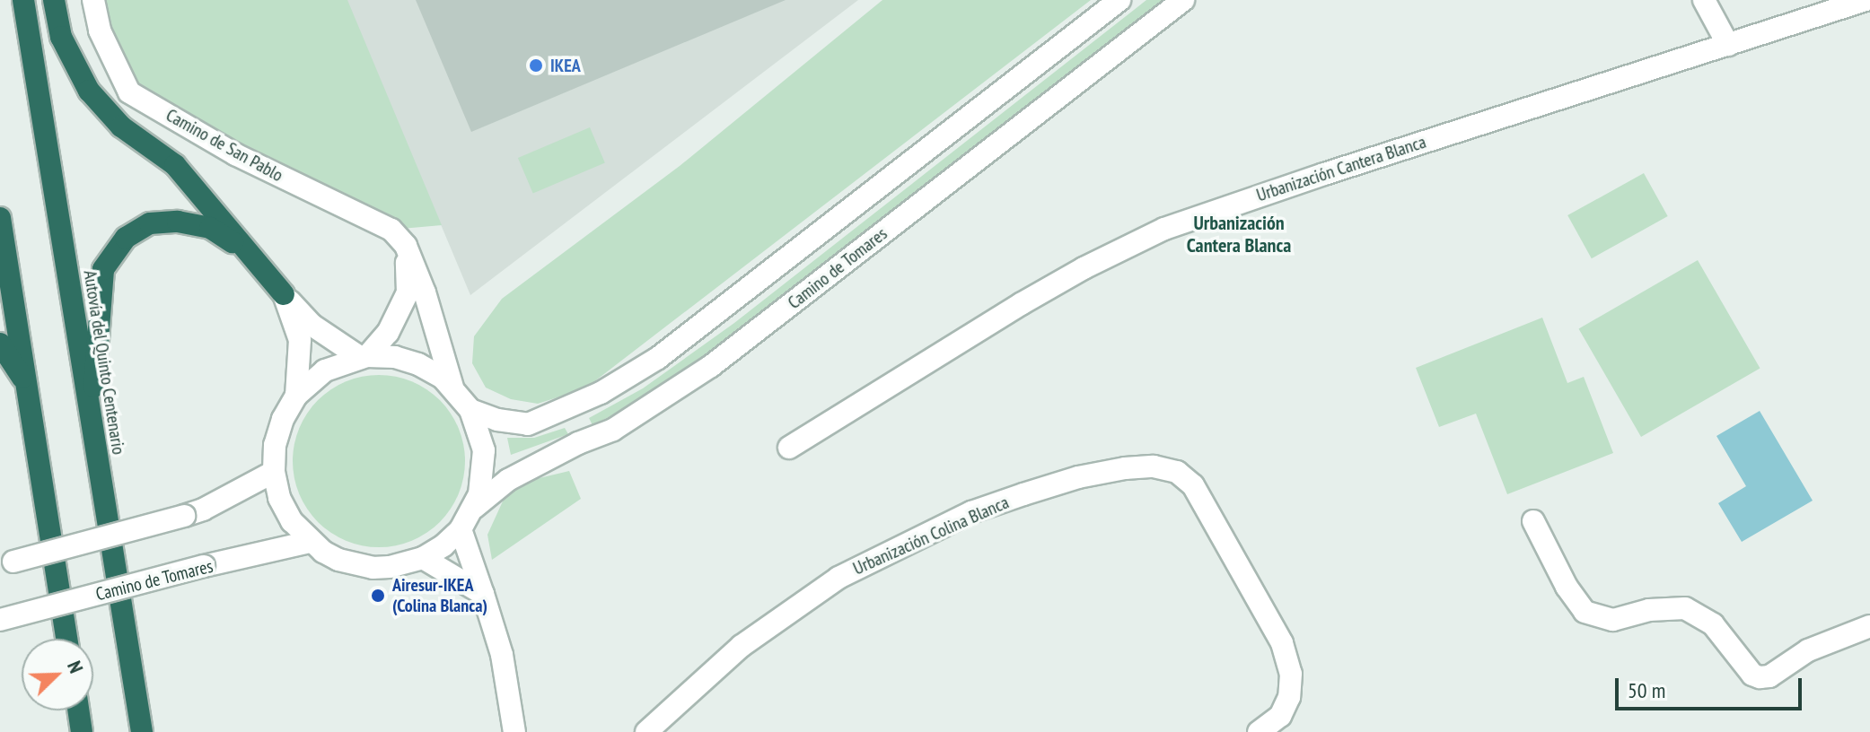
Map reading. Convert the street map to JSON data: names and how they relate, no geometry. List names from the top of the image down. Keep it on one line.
{"streets":{"highway":["Autovía del Quinto Centenario"],"street":["Camino de San Pablo","Urbanización Cantera Blanca","Camino de Tomares","Urbanización Colina Blanca"]},"crossings":[["Camino de San Pablo","Camino de Tomares"]],"districts":["Urbanización Cantera Blanca"],"places":["IKEA","Airesur-IKEA (Colina Blanca)"],"scale_bar":"50 m","north":"top right"}
